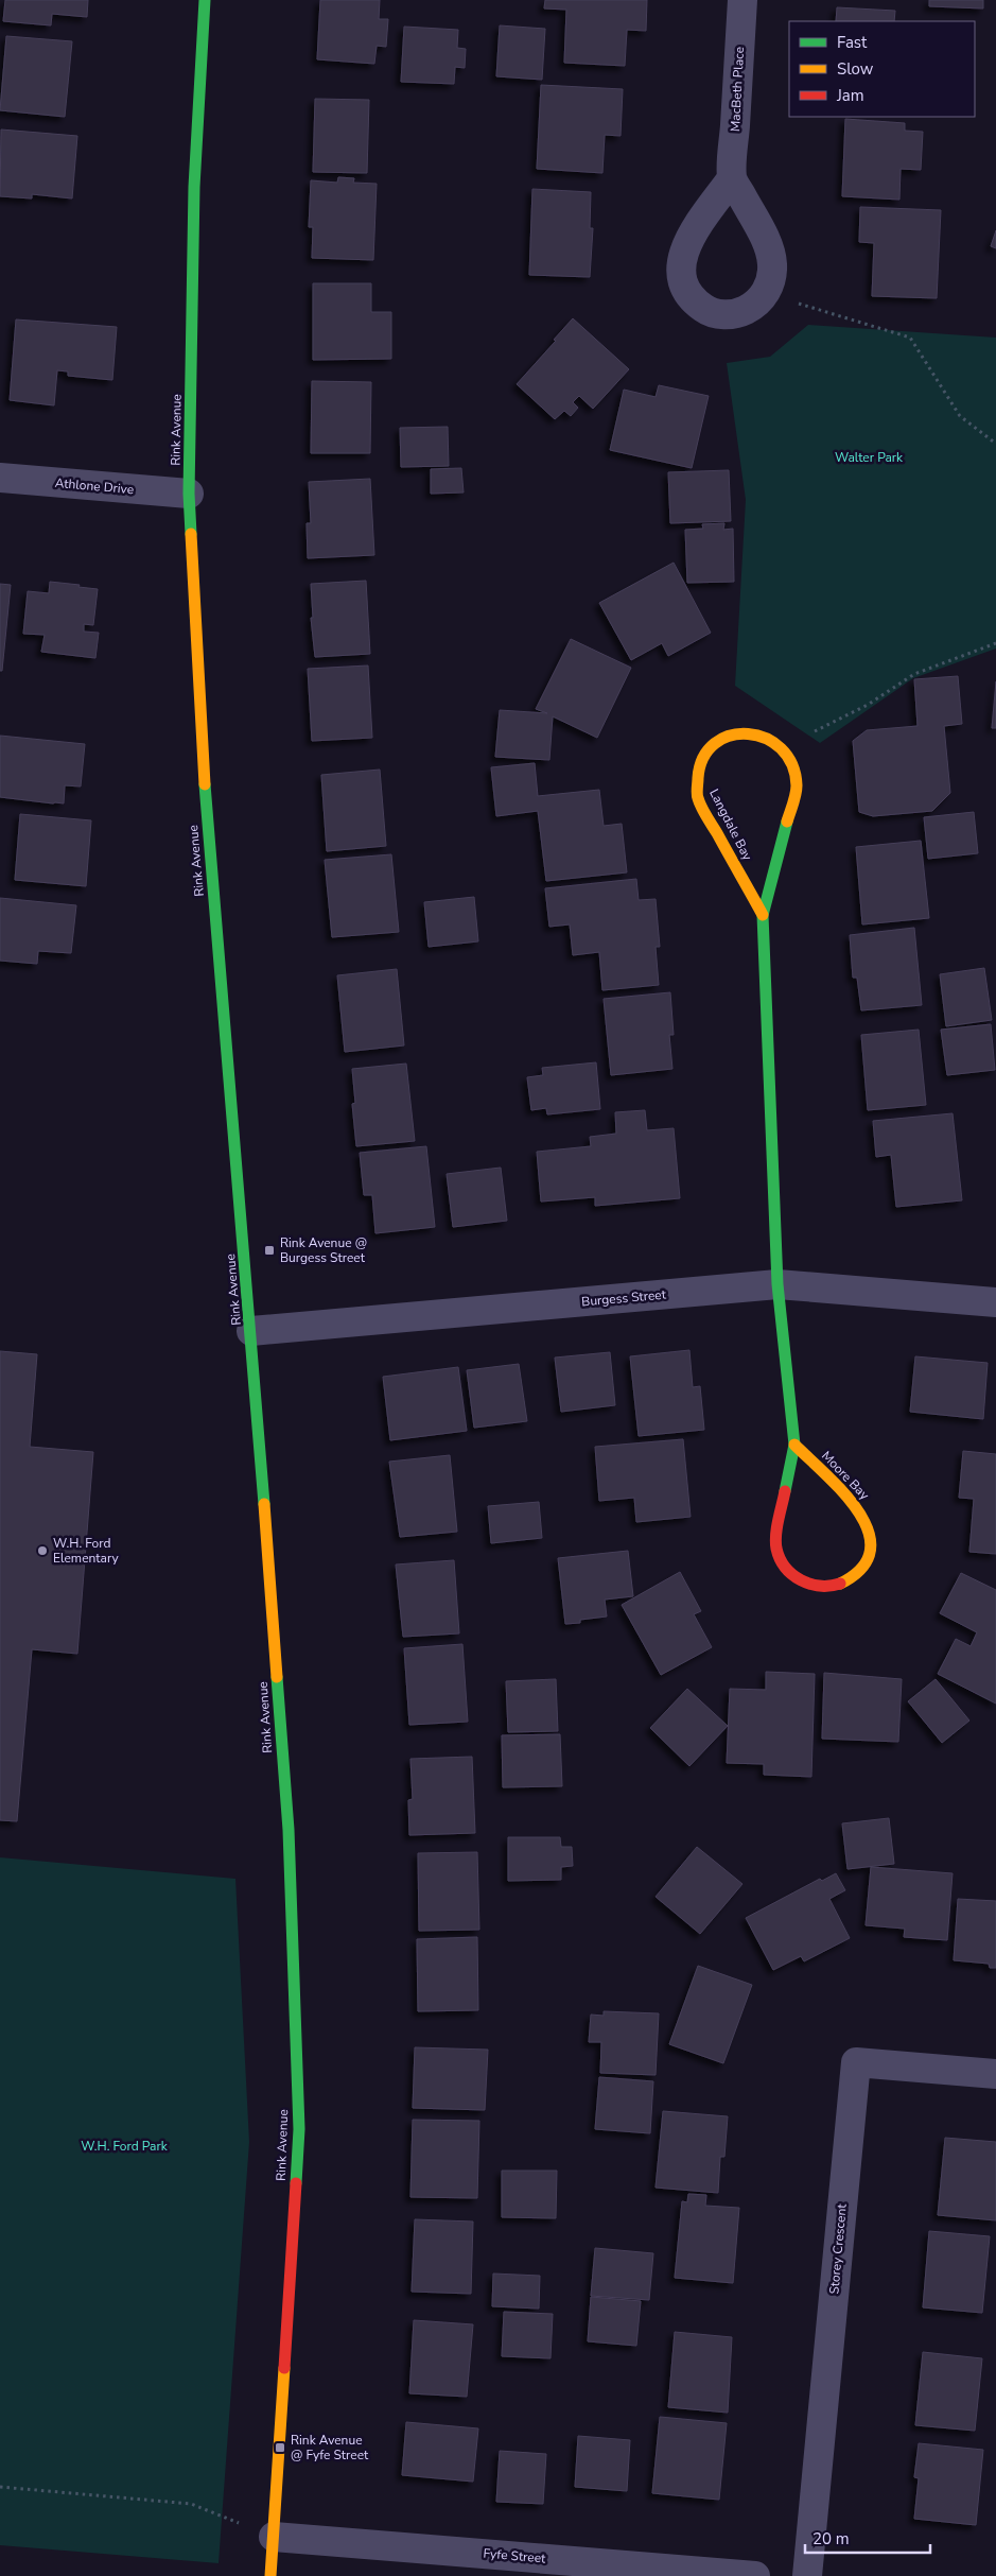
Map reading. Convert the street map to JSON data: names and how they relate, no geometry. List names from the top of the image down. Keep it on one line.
{"streets":{"street":["MacBeth Place","Rink Avenue","Athlone Drive","Langdale Bay","Burgess Street","Moore Bay","Storey Crescent","Fyfe Street"]},"crossings":[["Rink Avenue","Athlone Drive"],["Rink Avenue","Burgess Street"],["Rink Avenue","Fyfe Street"],["Langdale Bay","Burgess Street"],["Langdale Bay","Moore Bay"],["Burgess Street","Moore Bay"]],"parks":["Walter Park","W.H. Ford Park"],"places":{"transit":["Rink Avenue @ Burgess Street","Rink Avenue @ Fyfe Street"],"other":["W.H. Ford Elementary"]},"legend":["Fast","Slow","Jam"],"scale_bar":"20 m"}
